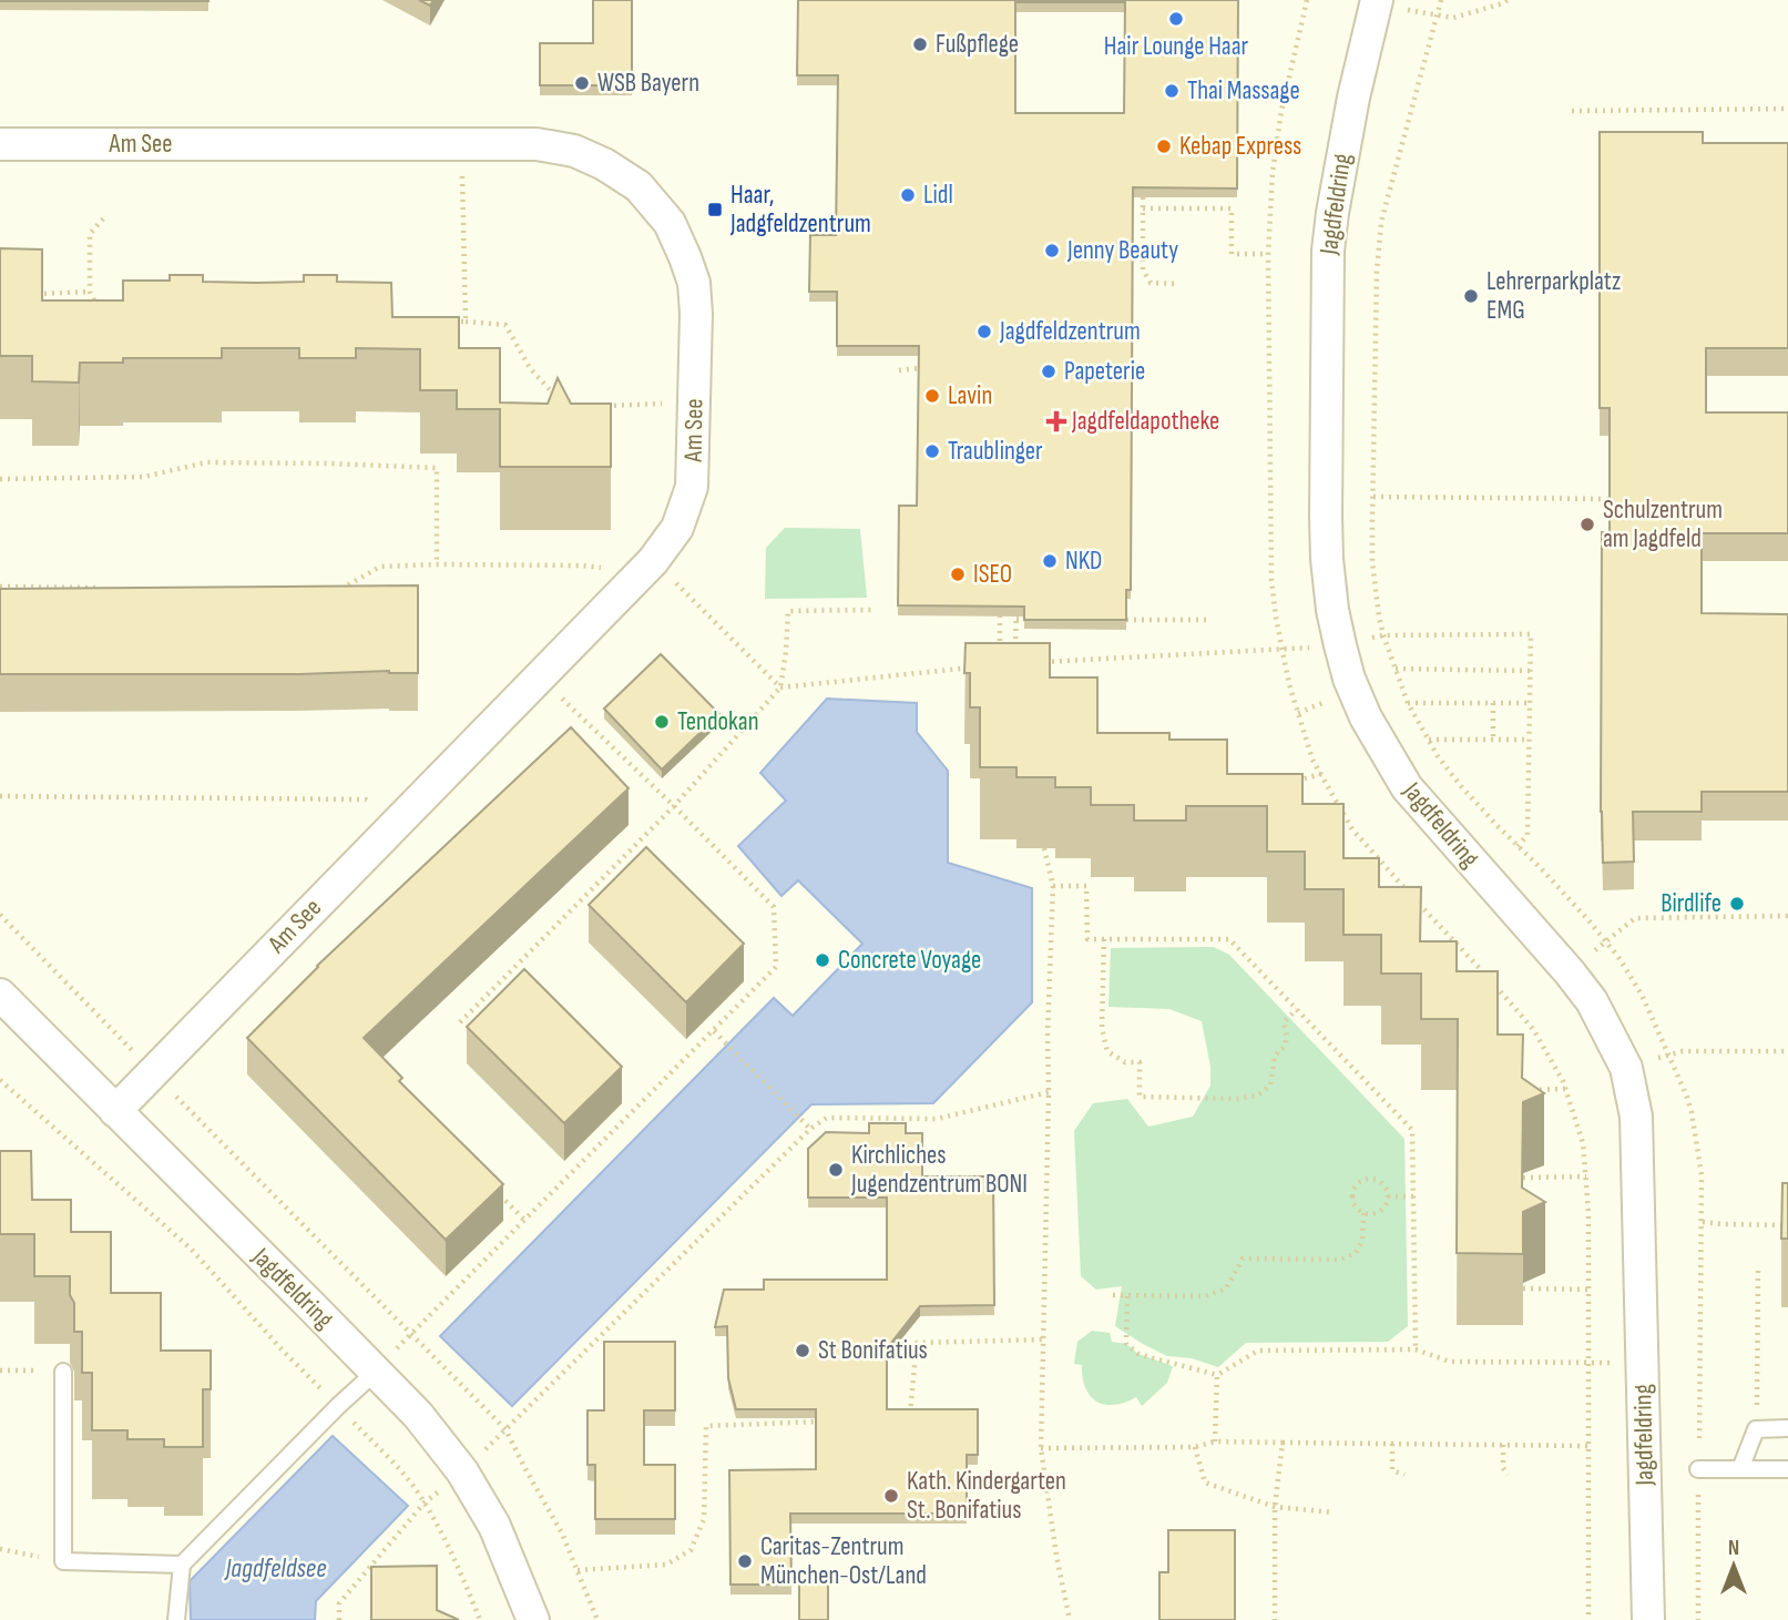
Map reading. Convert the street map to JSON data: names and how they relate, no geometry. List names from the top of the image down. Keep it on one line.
{"streets":{"street":["Am See","Jagdfeldring"]},"crossings":[["Am See","Jagdfeldring"]],"water":["Jagdfeldsee"],"places":{"other":["Hair Lounge Haar","Fußpflege","WSB Bayern","Thai Massage","Kebap Express","Lidl","Jenny Beauty","Lehrerparkplatz EMG","Jagdfeldzentrum","Papeterie","Lavin","Traublinger","Schulzentrum am Jagdfeld","NKD","ISEO","Tendokan","Birdlife","Concrete Voyage","Kirchliches Jugendzentrum BONI","St Bonifatius","Kath. Kindergarten St. Bonifatius","Caritas-Zentrum München-Ost/Land"],"transit":["Haar, Jadgfeldzentrum"],"health":["Jagdfeldapotheke"]},"north":"top"}
